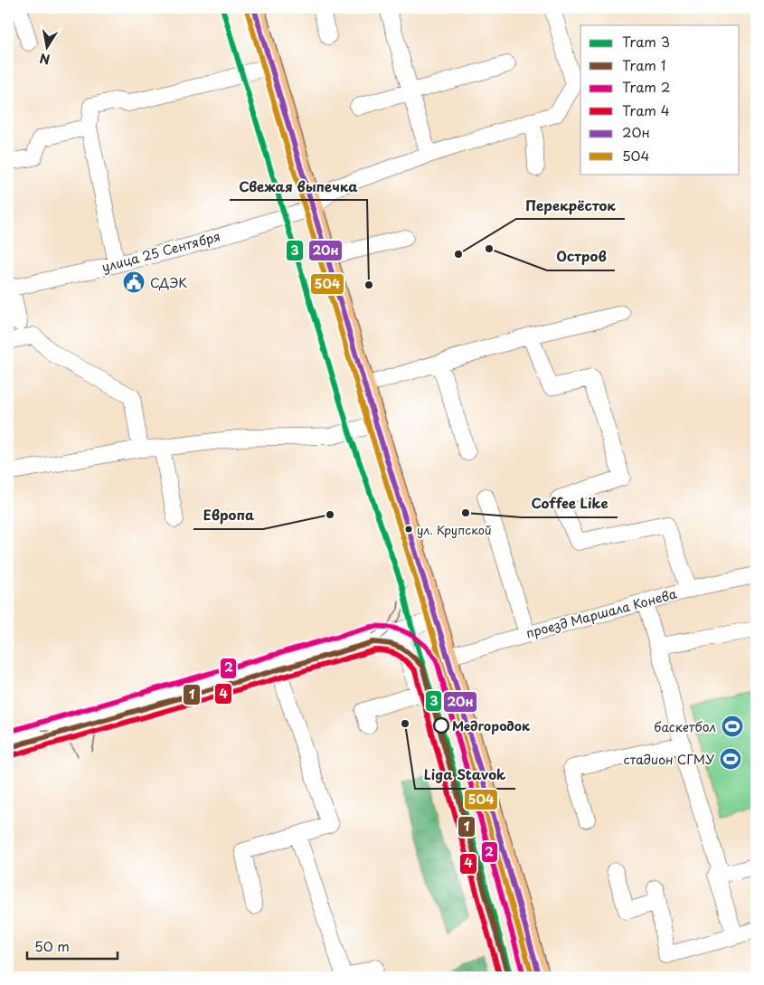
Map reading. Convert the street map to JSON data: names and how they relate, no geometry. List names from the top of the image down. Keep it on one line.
{"streets":{"street":["улица 25 Сентября","проезд Маршала Конева"]},"places":{"other":["Остров","Перекрёсток","Свежая выпечка","Coffee Like","Европа","ул. Крупской","Liga Stavok","Медгородок"],"public building":["СДЭК"],"sports":["баскетбол","стадион СГМУ"]},"lines":["tram line 3","transit line 20н","transit line 504","tram line 2","tram line 1","tram line 4"],"legend":["Tram 3","Tram 1","Tram 2","Tram 4","20н","504"],"scale_bar":"50 m","north":"bottom"}
